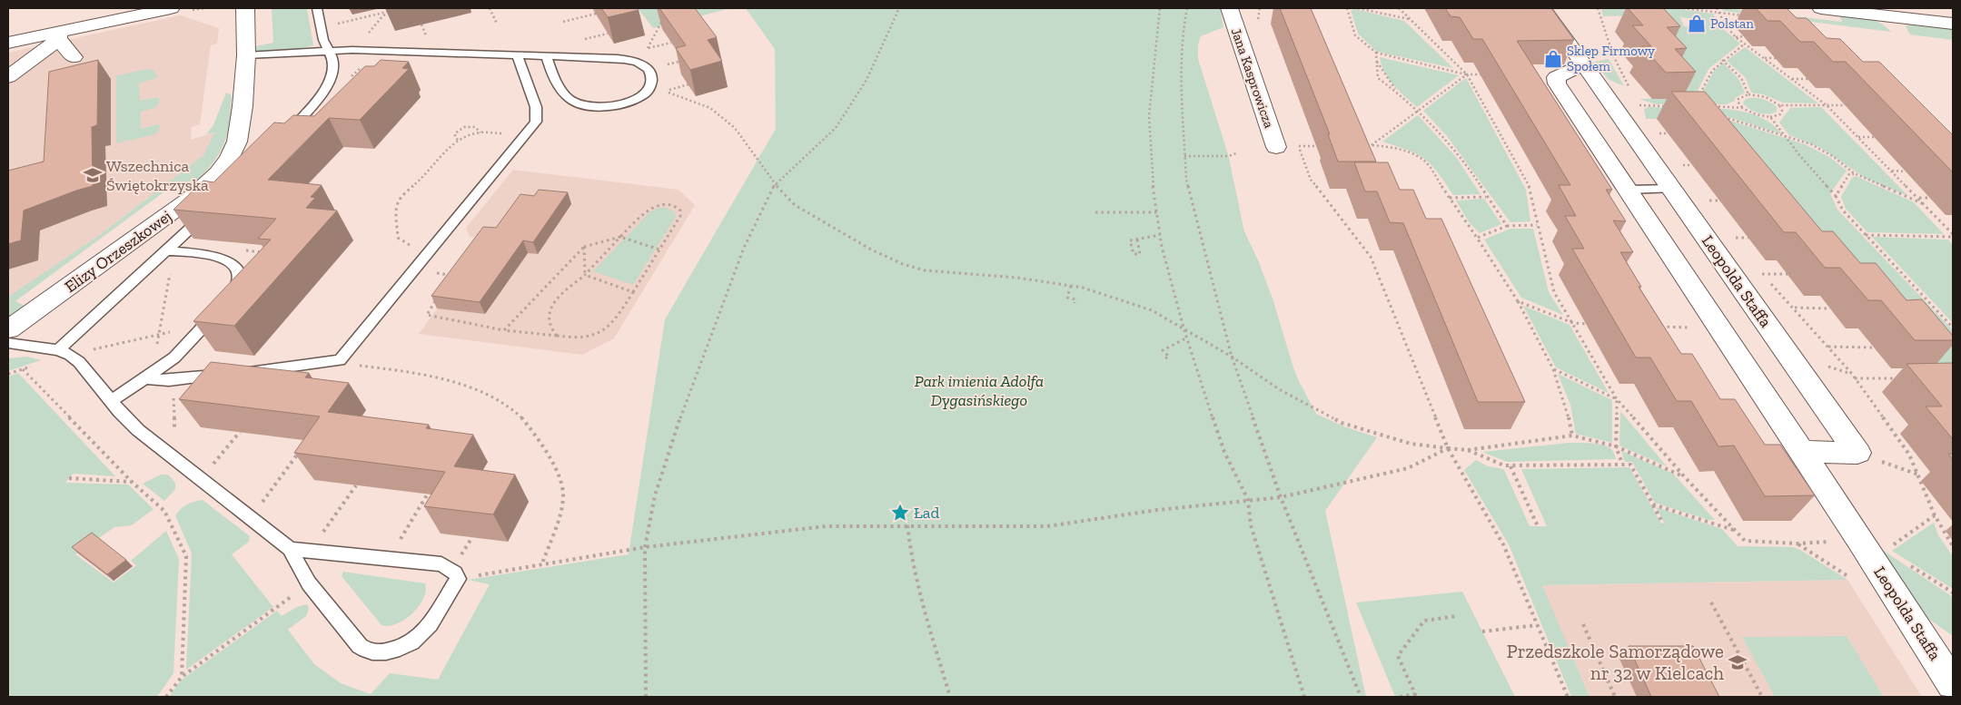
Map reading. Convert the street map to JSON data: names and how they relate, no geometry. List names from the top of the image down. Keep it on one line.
{"streets":{"street":["Jana Kasprowicza","Elizy Orzeszkowej","Leopolda Staffa"]},"parks":["Park imienia Adolfa Dygasińskiego"],"places":{"shop":["Polstan","Sklep Firmowy Społem"],"school or university":["Wszechnica Świętokrzyska","Przedszkole Samorządowe nr 32 w Kielcach"],"place":["Ład"]}}
